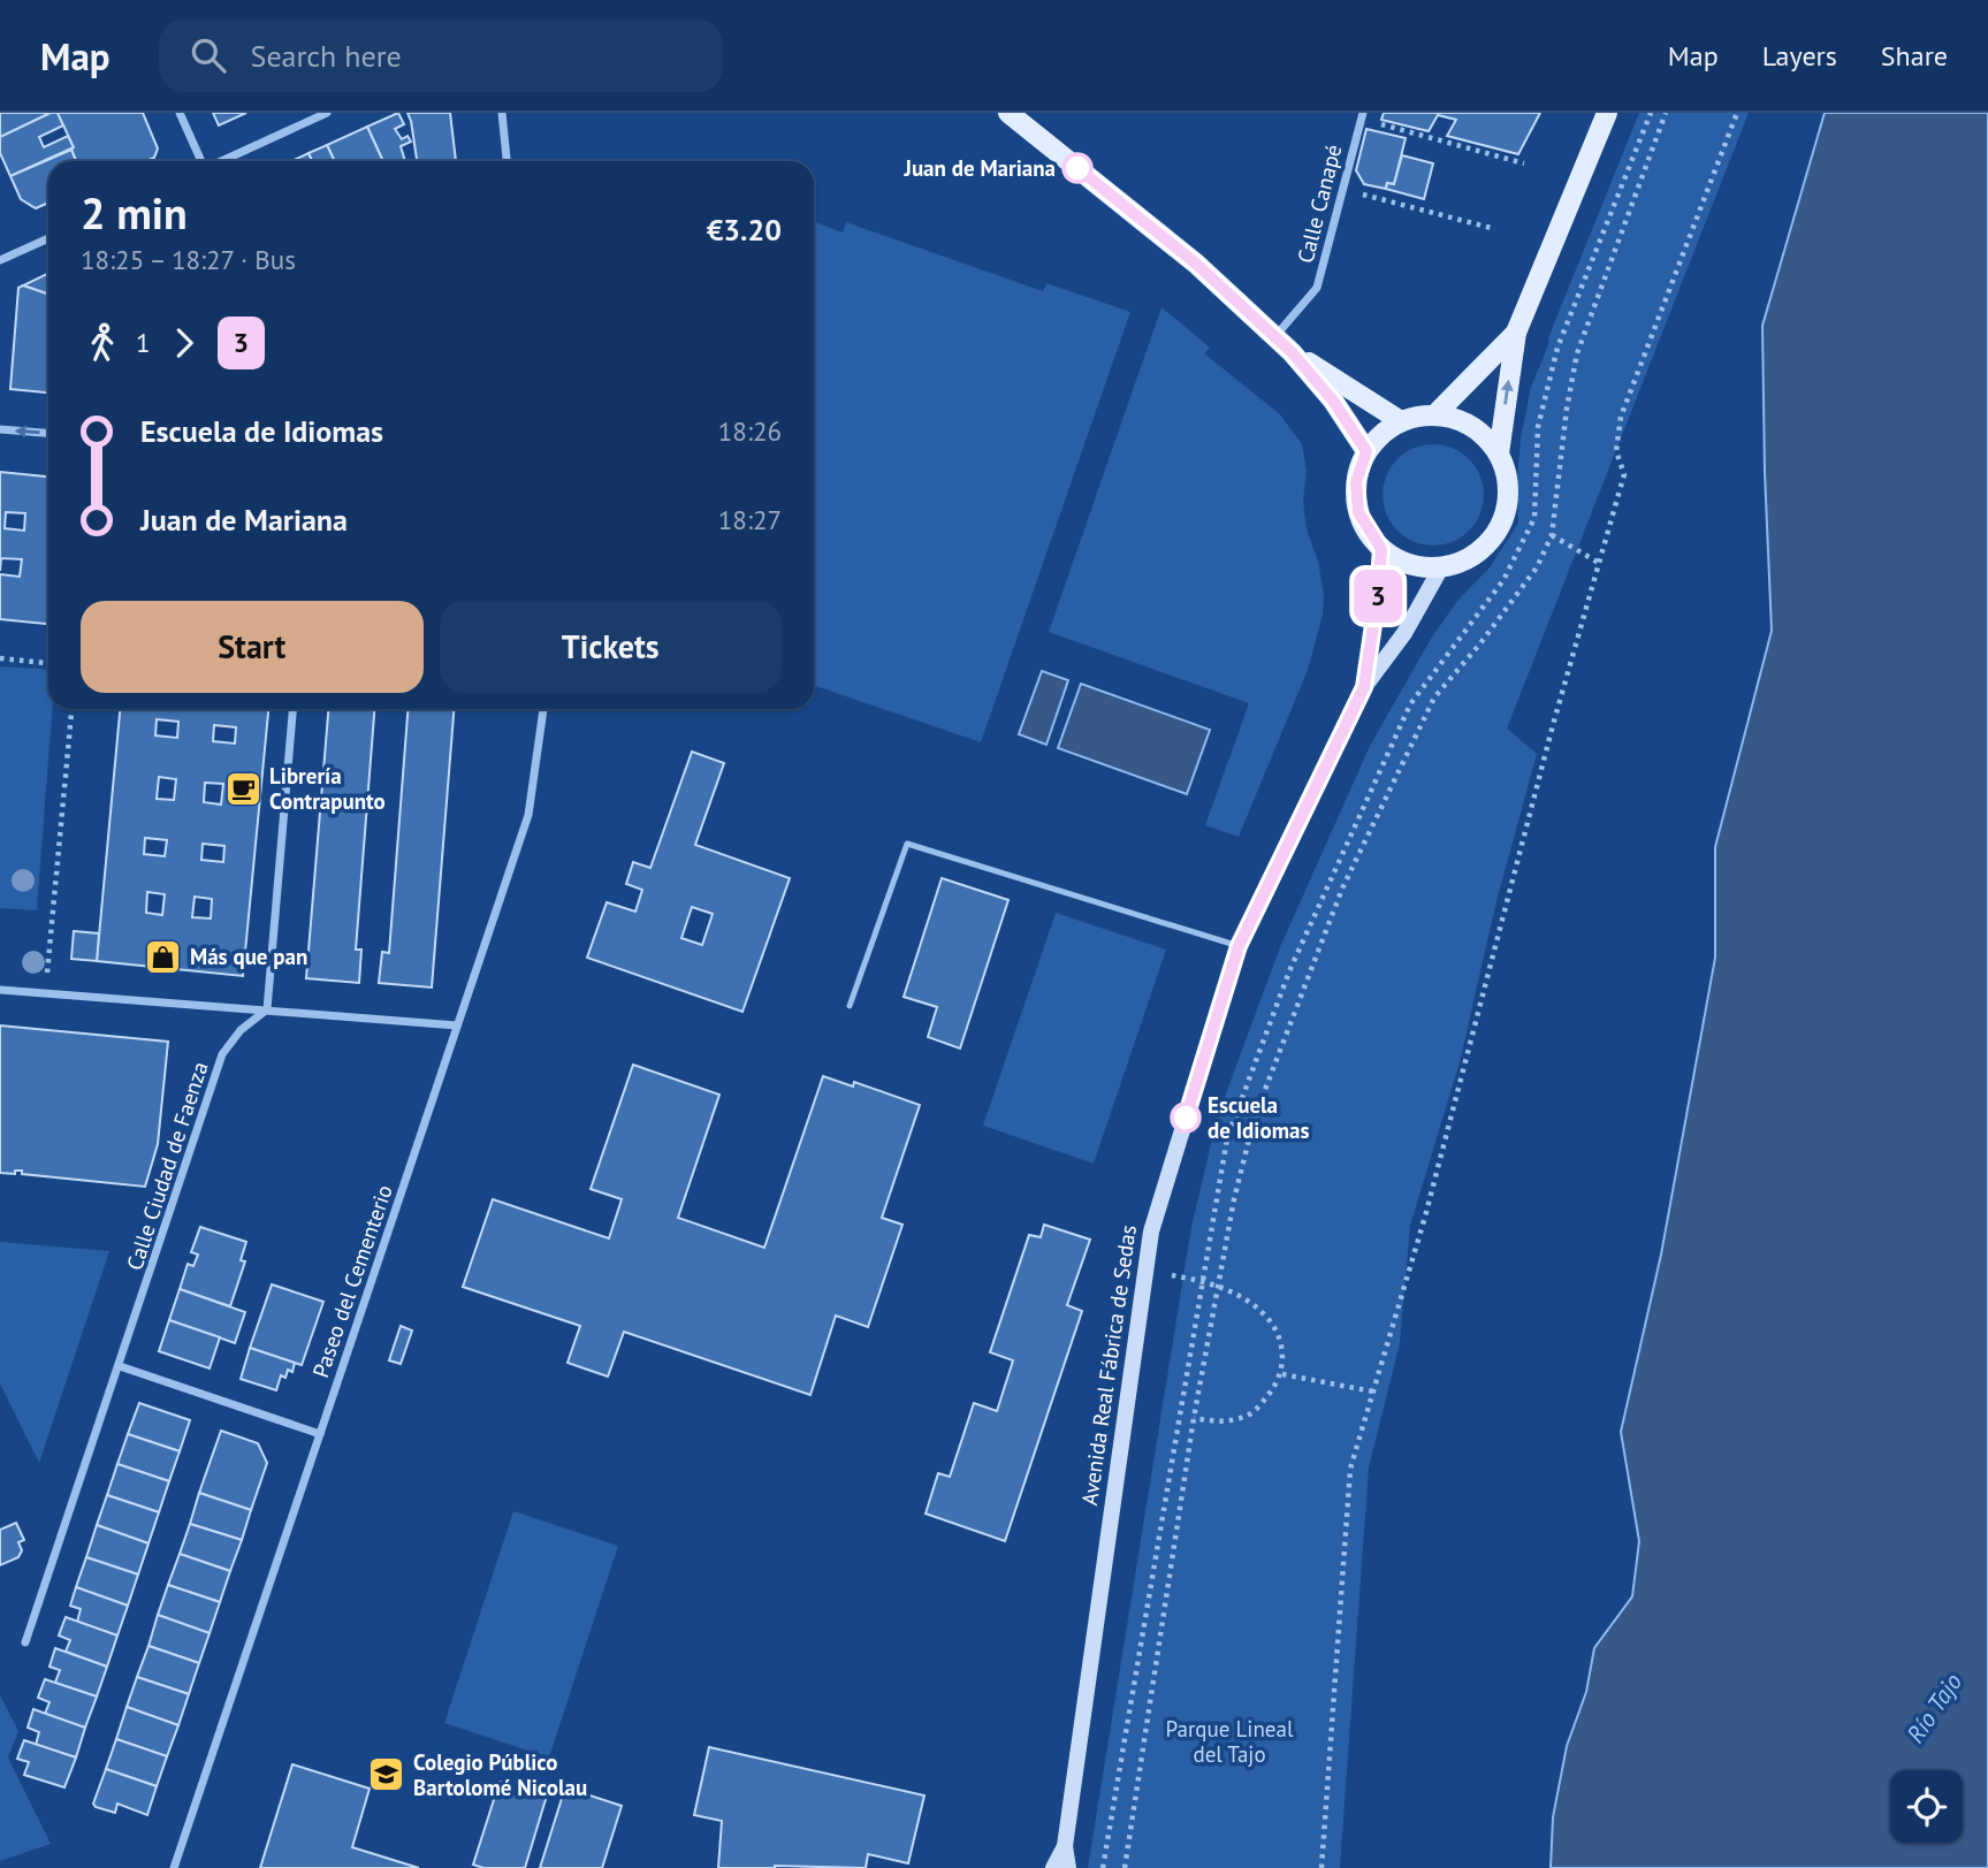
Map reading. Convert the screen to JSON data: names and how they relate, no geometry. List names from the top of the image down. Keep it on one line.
{"streets":{"street":["Calle Canapé","Calle Ciudad de Faenza","Paseo del Cementerio","Avenida Real Fábrica de Sedas"]},"water":["Río Tajo"],"parks":["Parque Lineal del Tajo"],"places":{"other":["Juan de Mariana","Escuela de Idiomas"],"cafe":["Librería Contrapunto"],"shop":["Más que pan"],"school or university":["Colegio Público Bartolomé Nicolau"]},"lines":["bus line 3"],"page":{"header":"Map","search":"Search here","nav":["Map","Layers","Share"],"on_map":"3","heading":["2 min","18:25 – 18:27 · Bus","€3.20"],"legs":["1","3"],"list":[{"name":"Escuela de Idiomas","value":"18:26"},{"name":"Juan de Mariana","value":"18:27"}],"buttons":["Start","Tickets"]}}
